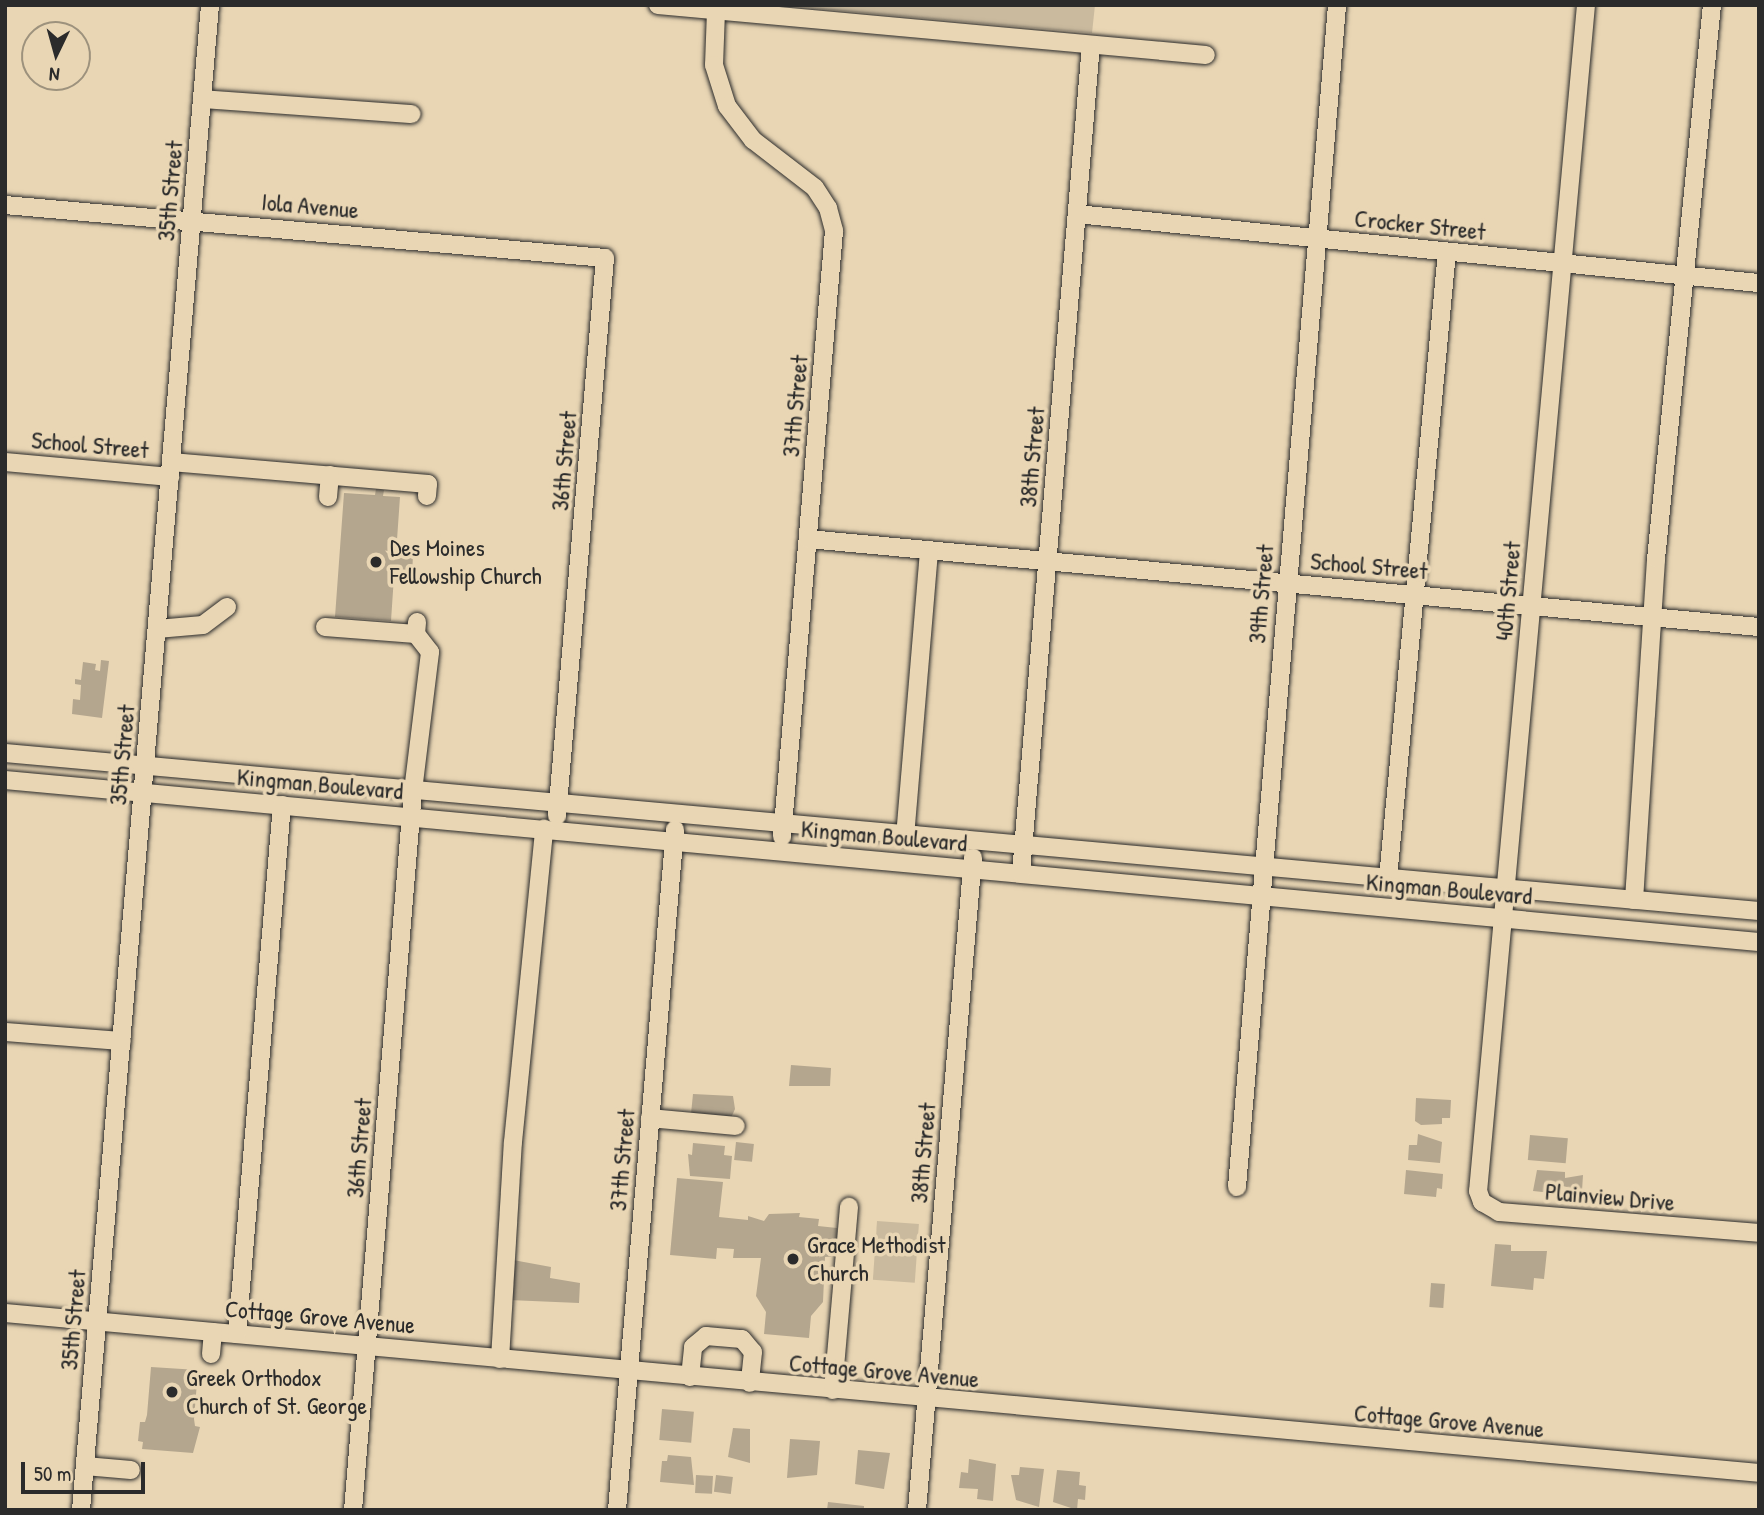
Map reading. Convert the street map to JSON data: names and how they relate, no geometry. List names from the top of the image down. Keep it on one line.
{"streets":{"street":["35th Street","Iola Avenue","Crocker Street","37th Street","School Street","38th Street","36th Street","40th Street","39th Street","Kingman Boulevard","Plainview Drive","Cottage Grove Avenue"]},"crossings":[["35th Street","Iola Avenue"],["35th Street","School Street"],["35th Street","Kingman Boulevard"],["35th Street","Cottage Grove Avenue"],["Iola Avenue","36th Street"],["Crocker Street","38th Street"],["Crocker Street","40th Street"],["Crocker Street","39th Street"],["37th Street","School Street"],["37th Street","Kingman Boulevard"],["37th Street","Cottage Grove Avenue"],["School Street","38th Street"],["School Street","40th Street"],["School Street","39th Street"],["38th Street","Kingman Boulevard"],["38th Street","Cottage Grove Avenue"],["36th Street","Kingman Boulevard"],["36th Street","Cottage Grove Avenue"],["40th Street","Kingman Boulevard"],["40th Street","Plainview Drive"],["39th Street","Kingman Boulevard"]],"places":["Des Moines Fellowship Church","Grace Methodist Church","Greek Orthodox Church of St. George"],"scale_bar":"50 m","north":"bottom"}
